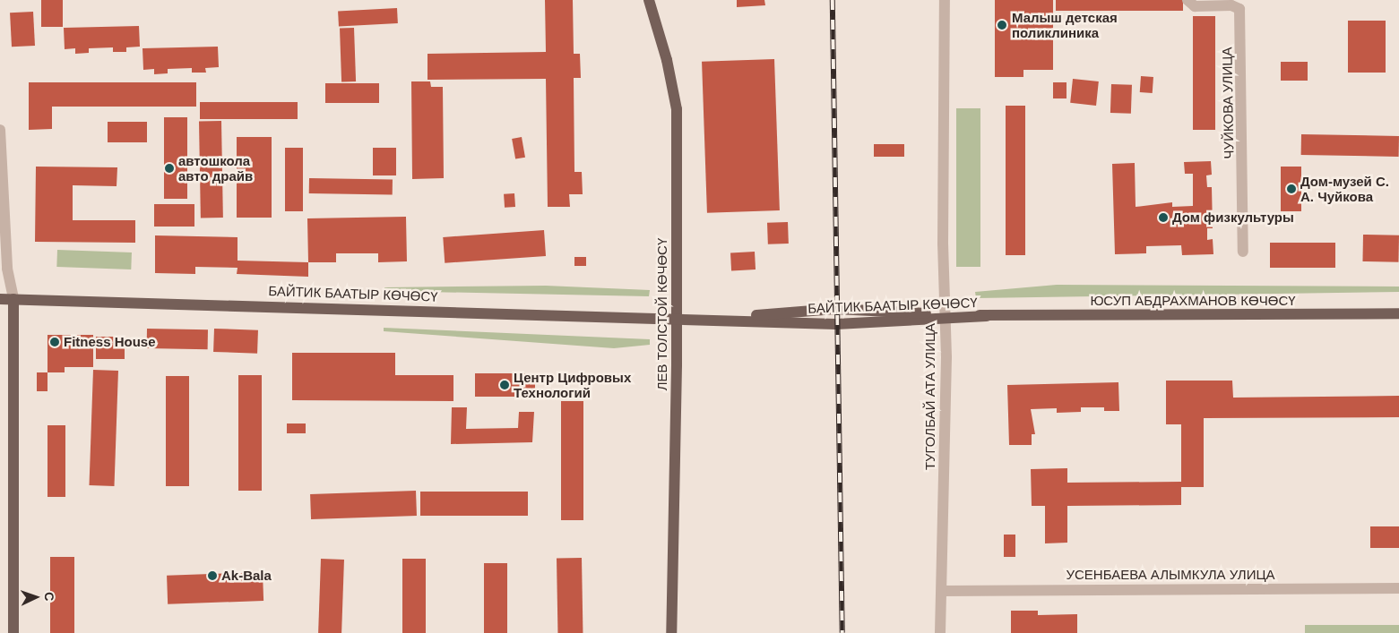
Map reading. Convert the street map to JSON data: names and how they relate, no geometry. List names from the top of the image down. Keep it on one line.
{"streets":{"main road":["БАЙТИК БААТЫР КӨЧӨСҮ","ЮСУП АБДРАХМАНОВ КӨЧӨСҮ","ЛЕВ ТОЛСТОЙ КӨЧӨСҮ"],"street":["ЧУЙКОВА УЛИЦА","ТУГОЛБАЙ АТА УЛИЦА","УСЕНБАЕВА АЛЫМКУЛА УЛИЦА"]},"crossings":[["БАЙТИК БААТЫР КӨЧӨСҮ","ЮСУП АБДРАХМАНОВ КӨЧӨСҮ"],["ТУГОЛБАЙ АТА УЛИЦА","УСЕНБАЕВА АЛЫМКУЛА УЛИЦА"]],"places":["Малыш детская поликлиника","автошкола авто драйв","Дом-музей С. А. Чуйкова","Дом физкультуры","Fitness House","Центр Цифровых Технологий","Ak-Bala"],"north":"right"}
